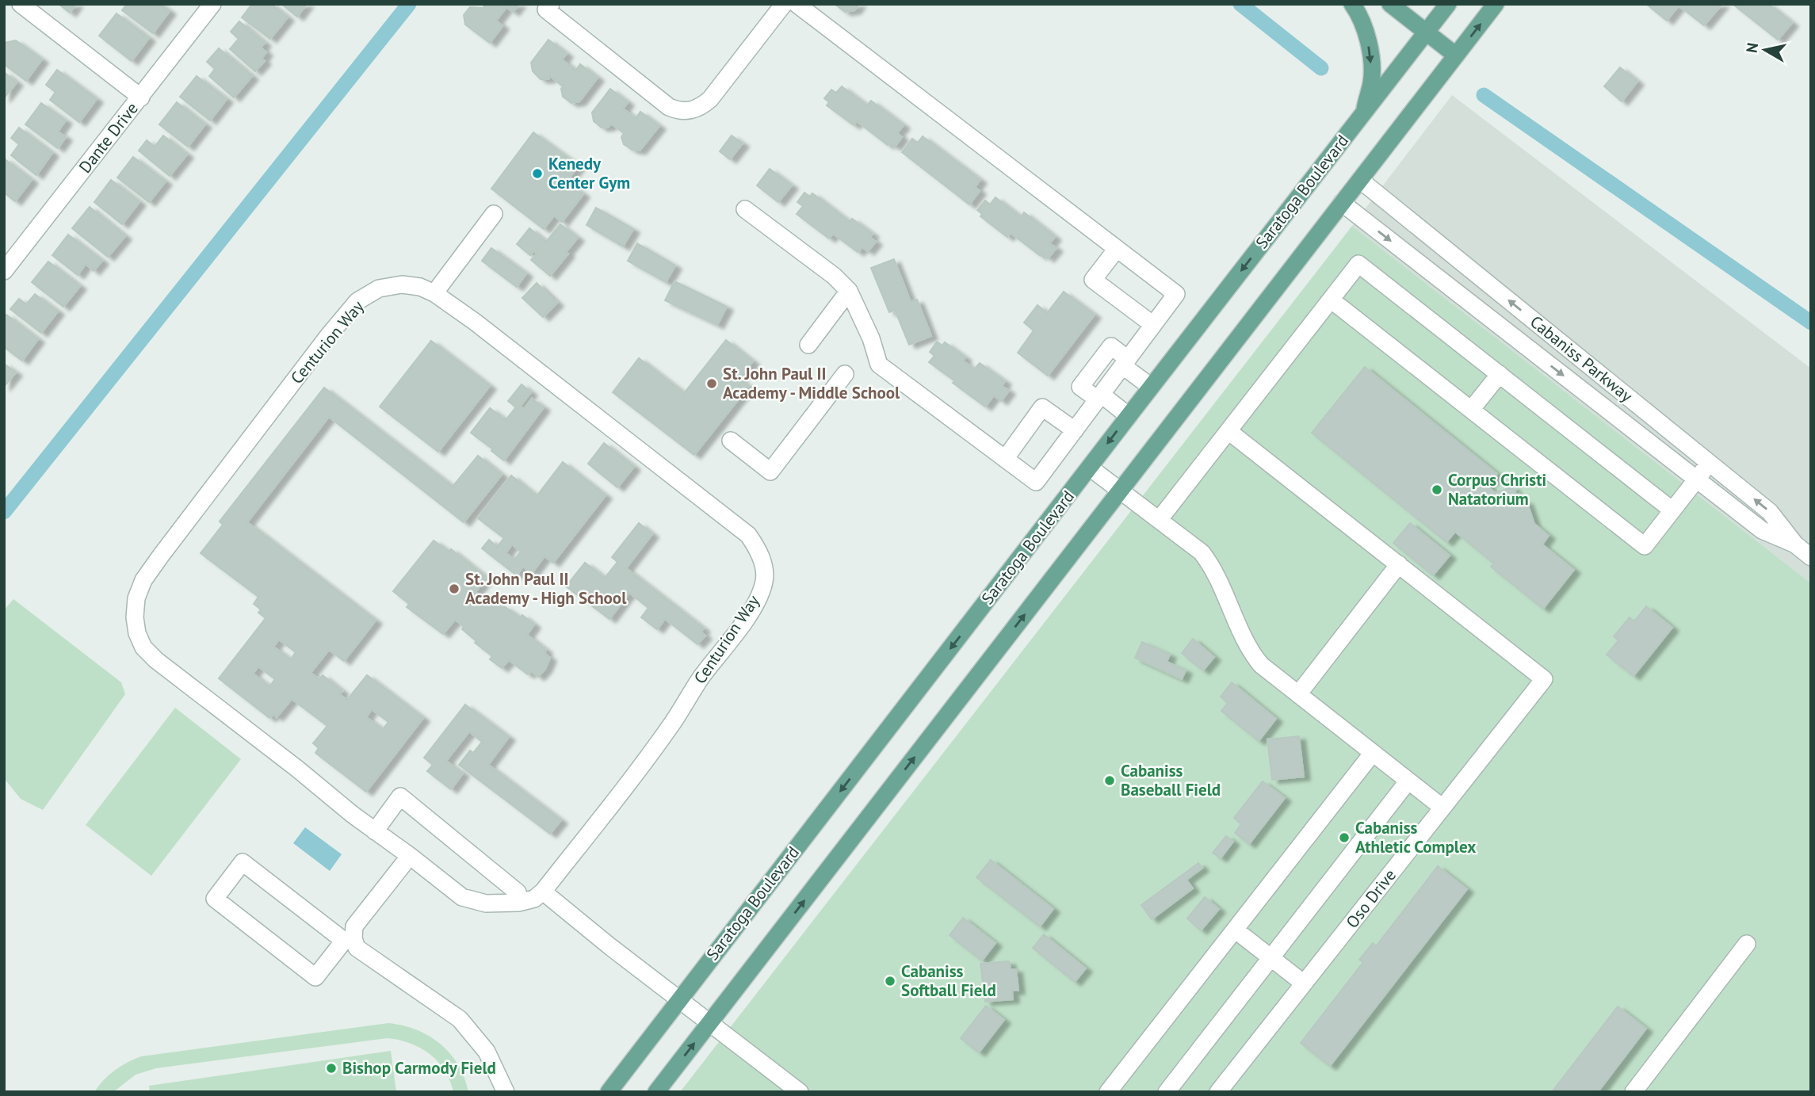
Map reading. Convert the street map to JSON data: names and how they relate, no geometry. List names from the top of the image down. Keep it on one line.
{"streets":{"main road":["Saratoga Boulevard"],"street":["Dante Drive","Centurion Way","Cabaniss Parkway","Oso Drive"]},"places":["Kenedy Center Gym","St. John Paul II Academy - Middle School","Corpus Christi Natatorium","St. John Paul II Academy - High School","Cabaniss Baseball Field","Cabaniss Athletic Complex","Cabaniss Softball Field","Bishop Carmody Field"],"north":"left"}
